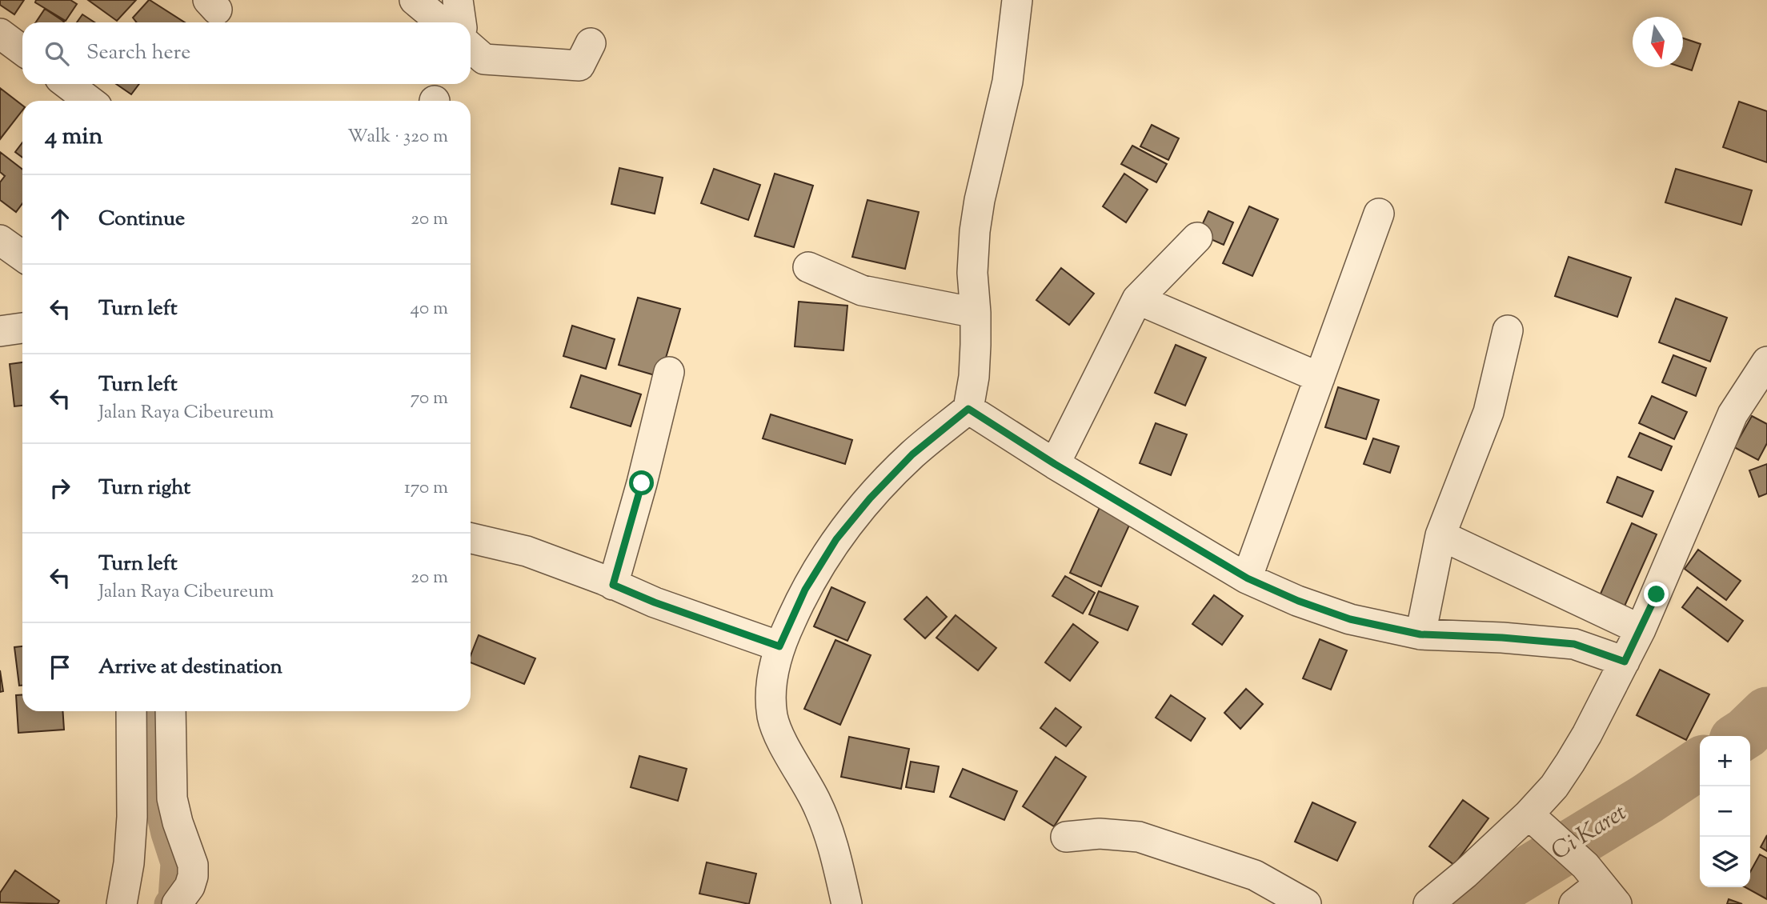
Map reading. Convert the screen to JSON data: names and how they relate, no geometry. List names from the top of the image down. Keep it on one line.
{"water":["Ci Karet"],"north":"bottom","page":{"search":"Search here","heading":["4 min","Walk · 320 m"],"list":[["Continue","20 m"],["Turn left","40 m"],["Turn left","Jalan Raya Cibeureum","70 m"],["Turn right","170 m"],["Turn left","Jalan Raya Cibeureum","20 m"],"Arrive at destination"],"map_buttons":["+","−"]}}
